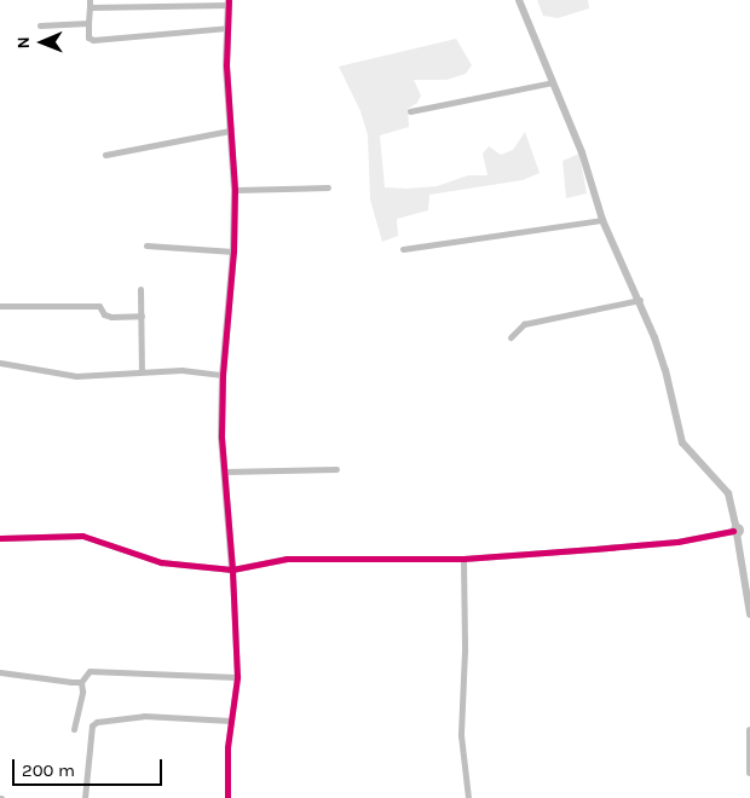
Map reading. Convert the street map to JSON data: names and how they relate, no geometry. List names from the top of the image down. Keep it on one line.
{"scale_bar":"200 m","north":"left"}
